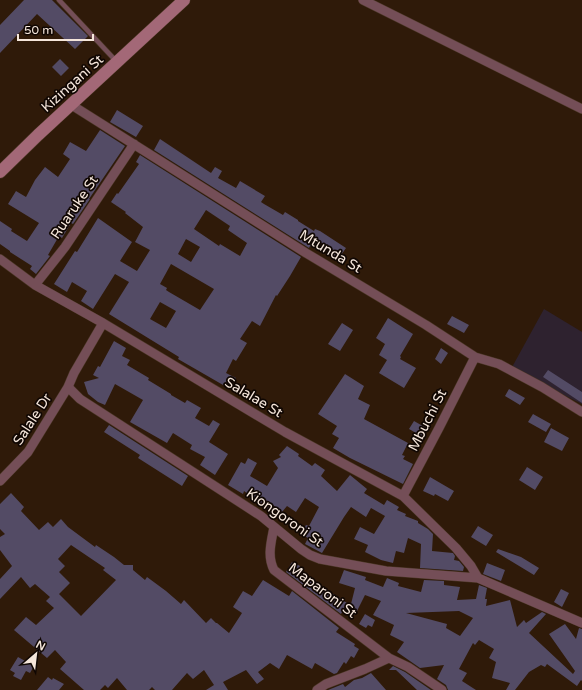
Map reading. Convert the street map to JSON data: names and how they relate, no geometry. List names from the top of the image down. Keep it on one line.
{"streets":{"street":["Kizingani St","Ruaruke St","Mtunda St","Salalae St","Salale Dr","Mbuchi St","Kiongoroni St","Maparoni St"]},"crossings":[["Kizingani St","Mtunda St"],["Ruaruke St","Mtunda St"],["Ruaruke St","Salalae St"],["Mtunda St","Mbuchi St"],["Salalae St","Mbuchi St"],["Salalae St","Kiongoroni St"],["Salale Dr","Kiongoroni St"],["Kiongoroni St","Maparoni St"]],"scale_bar":"50 m","north":"top right"}
